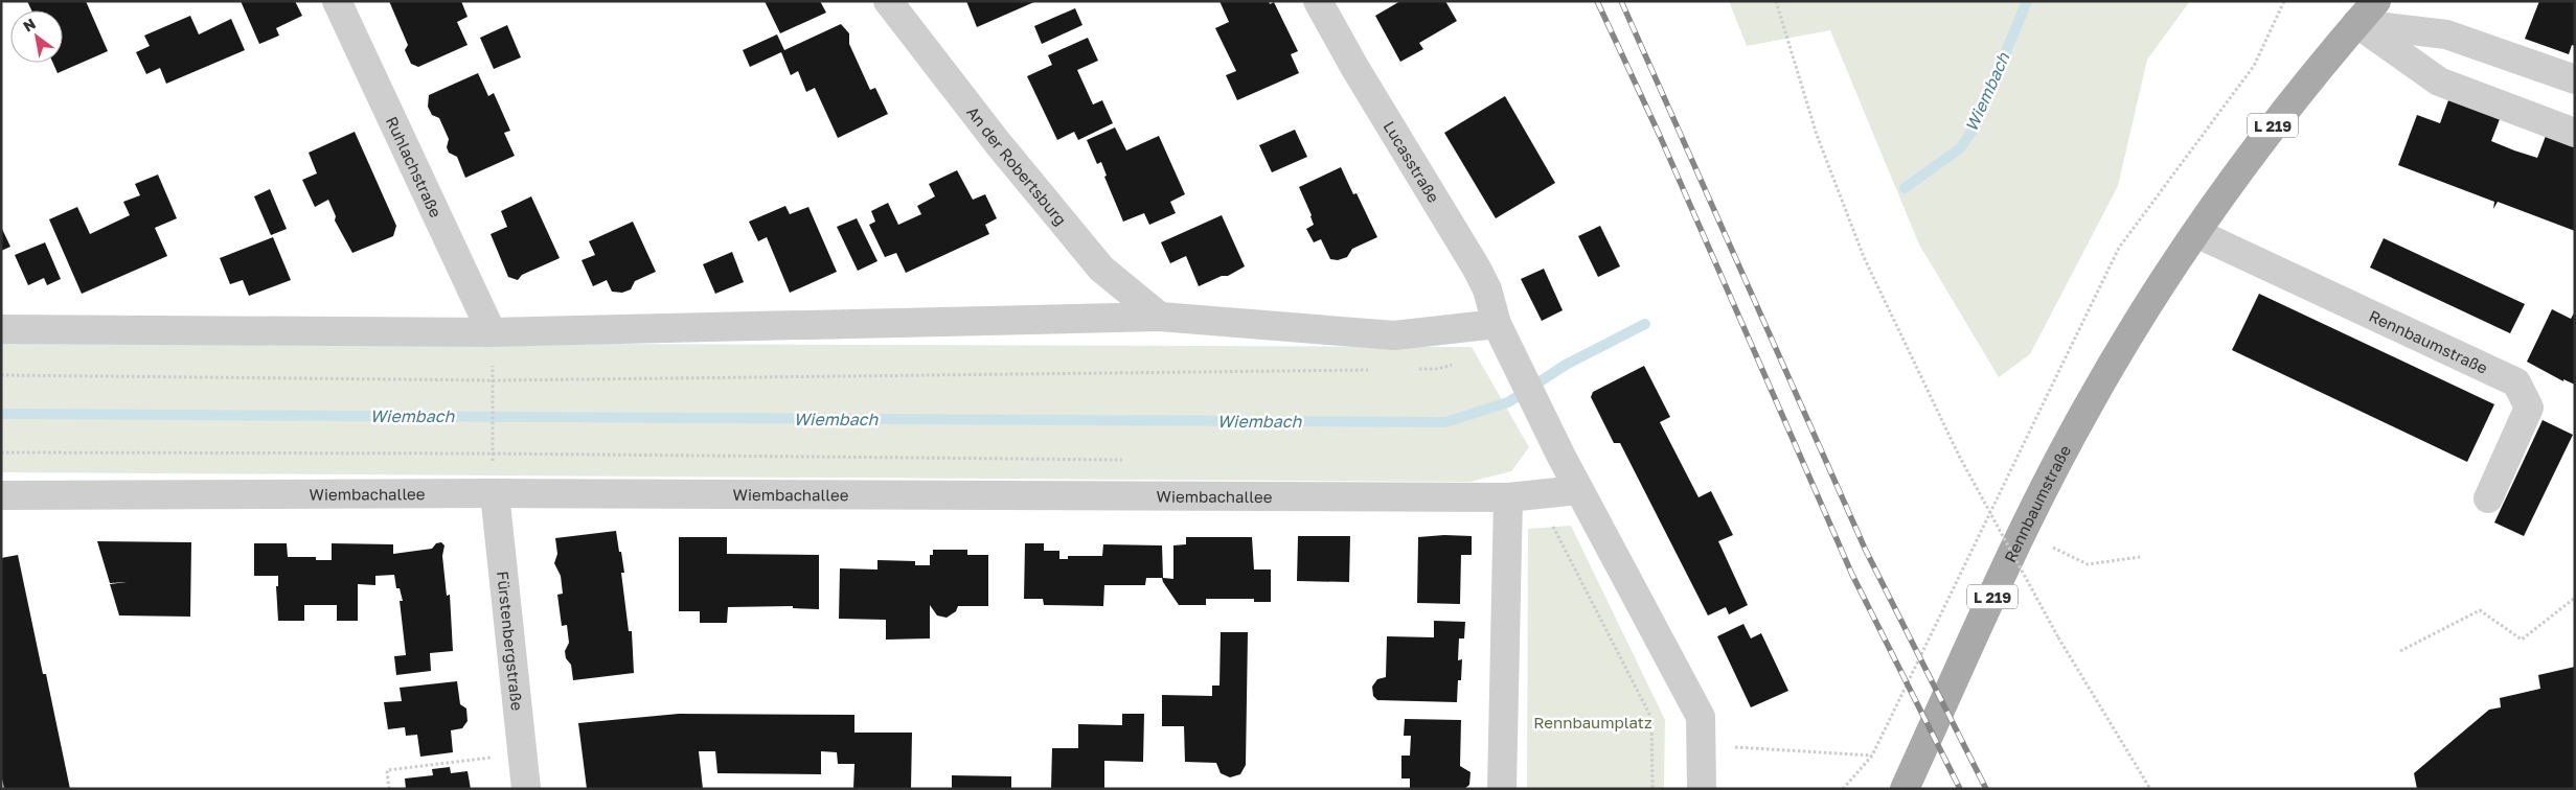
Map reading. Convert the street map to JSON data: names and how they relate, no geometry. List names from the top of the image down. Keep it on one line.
{"streets":{"main road":["L 219","Rennbaumstraße"],"street":["Lucasstraße","An der Robertsburg","Ruhlachstraße","Wiembachallee","Fürstenbergstraße"]},"crossings":[["Wiembachallee","Fürstenbergstraße"]],"water":["Wiembach"],"parks":["Rennbaumplatz"],"north":"top left"}
